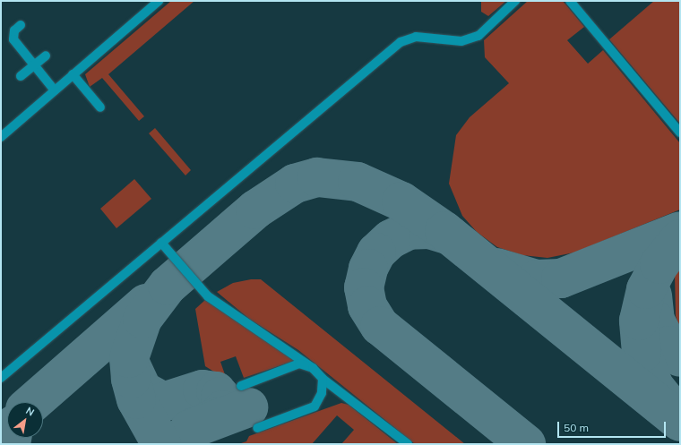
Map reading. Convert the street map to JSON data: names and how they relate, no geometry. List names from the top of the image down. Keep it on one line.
{"scale_bar":"50 m","north":"top right"}
